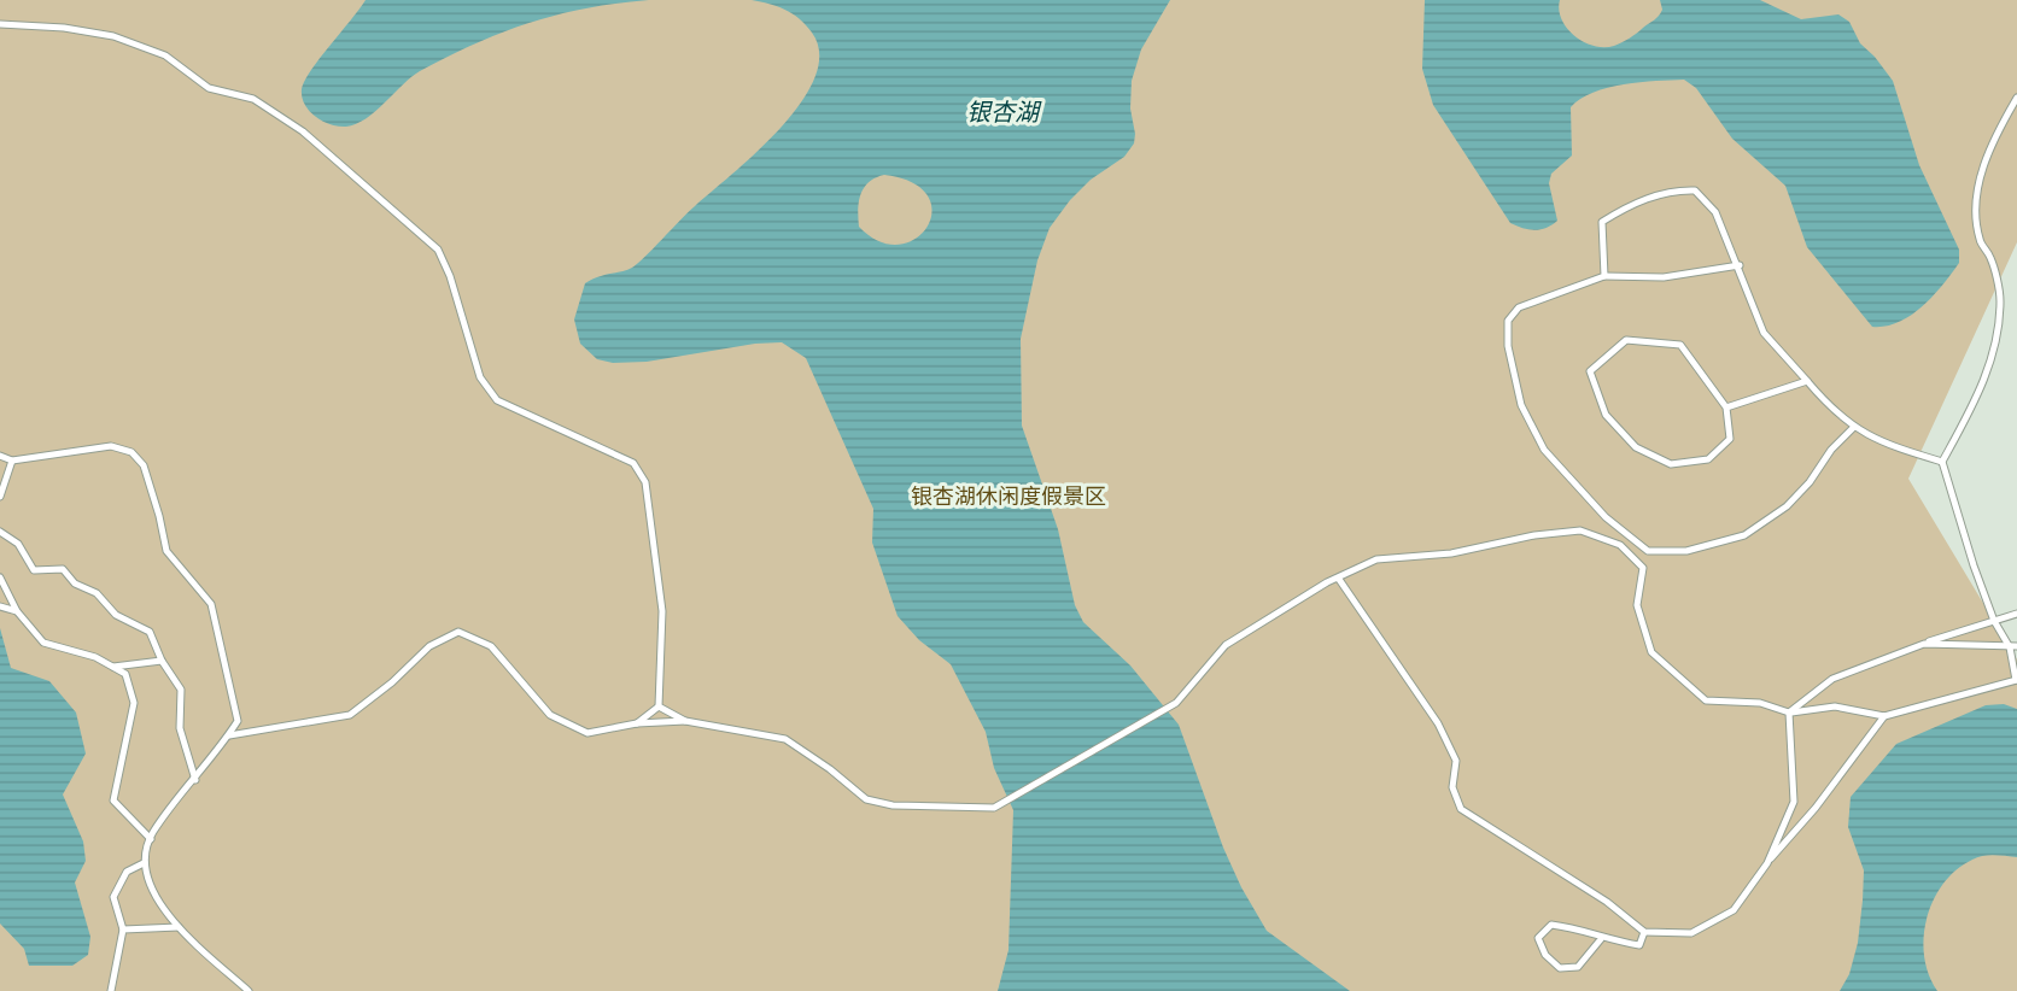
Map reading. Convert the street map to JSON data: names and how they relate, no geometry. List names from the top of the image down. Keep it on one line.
{"water":["银杏湖"],"parks":["银杏湖休闲度假景区"]}
